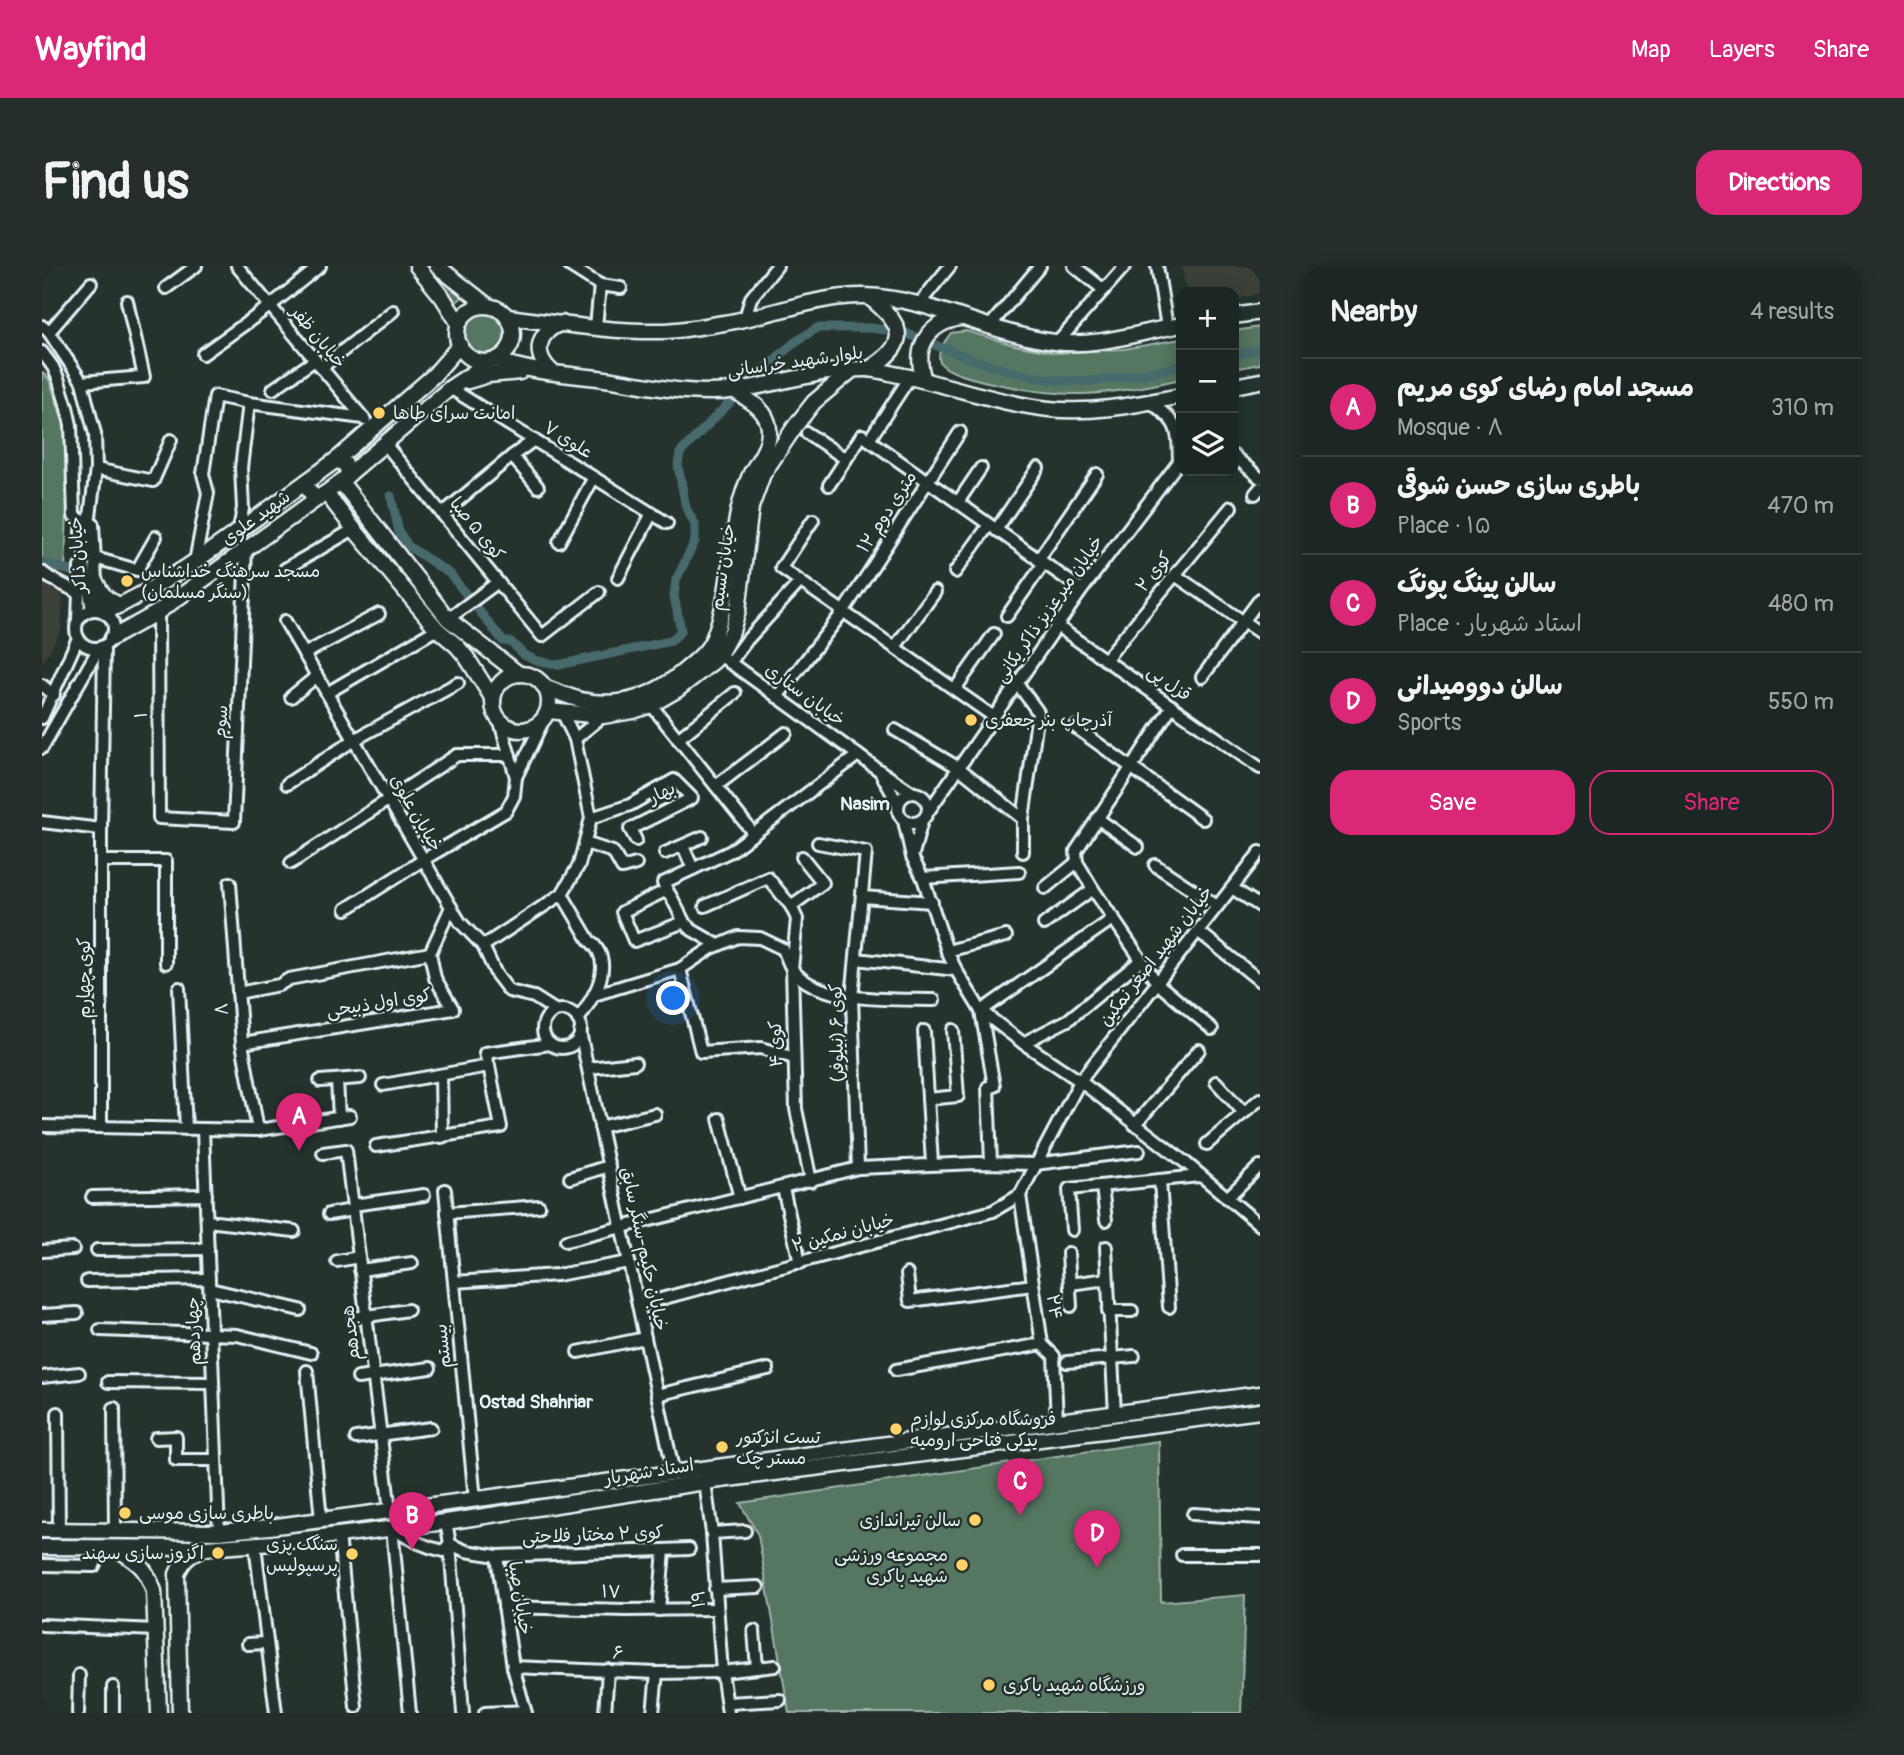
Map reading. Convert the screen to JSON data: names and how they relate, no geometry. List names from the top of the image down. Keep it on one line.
{"streets":{"main road":["بلوار شهید خراسانی","شهید علوی","خیابان نسیم","استاد شهریار"],"street":["خیابان ظفر","علوی ۷","۱۲ متری دوم","کوی ۵ صبا","خیابان ذاکر","کوی ۲","خیابان میرعزیز ذاکر یکانی","قزل پی","خیابان ستاری","۱","سوم","بهار","خیابان علوی","خیابان شهید اصغر نمکین","کوی چهارم","کوی اول ذبیحی","۸","کوی ۶ (نیلوفر)","کوی ۴","خیابان نمکین ۲","خیابان حکیم-سنگر سابق","۲۴","چهاردهم","هجدهم","بیستم","کوی ۲ مختار فلاحتی","۱۷","خیابان صبا","۱۹","۶"]},"crossings":[["بلوار شهید خراسانی","خیابان نسیم"],["۱۲ متری دوم","خیابان ستاری"],["شهید علوی","خیابان ذاکر"],["شهید علوی","۱"],["شهید علوی","سوم"],["شهید علوی","کوی چهارم"],["خیابان ذاکر","کوی چهارم"],["خیابان نسیم","خیابان ستاری"],["کوی ۲","قزل پی"],["خیابان میرعزیز ذاکر یکانی","قزل پی"],["خیابان میرعزیز ذاکر یکانی","خیابان ستاری"],["۱","سوم"],["خیابان علوی","خیابان حکیم-سنگر سابق"],["کوی اول ذبیحی","۸"],["خیابان نمکین ۲","خیابان حکیم-سنگر سابق"],["خیابان نمکین ۲","۲۴"],["خیابان حکیم-سنگر سابق","استاد شهریار"],["۲۴","استاد شهریار"],["چهاردهم","استاد شهریار"],["هجدهم","استاد شهریار"],["بیستم","استاد شهریار"],["استاد شهریار","خیابان صبا"],["استاد شهریار","۱۹"],["کوی ۲ مختار فلاحتی","خیابان صبا"],["۱۷","خیابان صبا"],["۱۷","۱۹"],["خیابان صبا","۶"],["۱۹","۶"]],"districts":["Nasim","Ostad Shahriar"],"places":["امانت سرای طاها","مسجد سرهنگ خداشناس (سنگر مسلمان)","آذرچاپ بنر جعفری","فروشگاه مرکزی لوازم یدکی فتاحی ارومیه","تست انژکتور مستر چک","باطری سازی موسی","سالن تیراندازی","اگزوز سازی سهند","سنگک پزی پرسپولیس","مجموعه ورزشی شهید باکری","ورزشگاه شهید باکری"],"page":{"header":"Wayfind","nav":["Map","Layers","Share"],"buttons":["Directions",["Save","Share"]],"title":"Find us","heading":["Nearby","4 results"],"map_buttons":["+","−"],"list":[{"mark":"A","name":"مسجد امام رضای کوی مریم","note":"Mosque · ۸","value":"310 m"},{"mark":"B","name":"باطری سازی حسن شوقی","note":"Place · ۱۵","value":"470 m"},{"mark":"C","name":"سالن پینگ پونگ","note":"Place · استاد شهریار","value":"480 m"},{"mark":"D","name":"سالن دوومیدانی","note":"Sports","value":"550 m"}],"pins":["A","C","B","D"]}}
